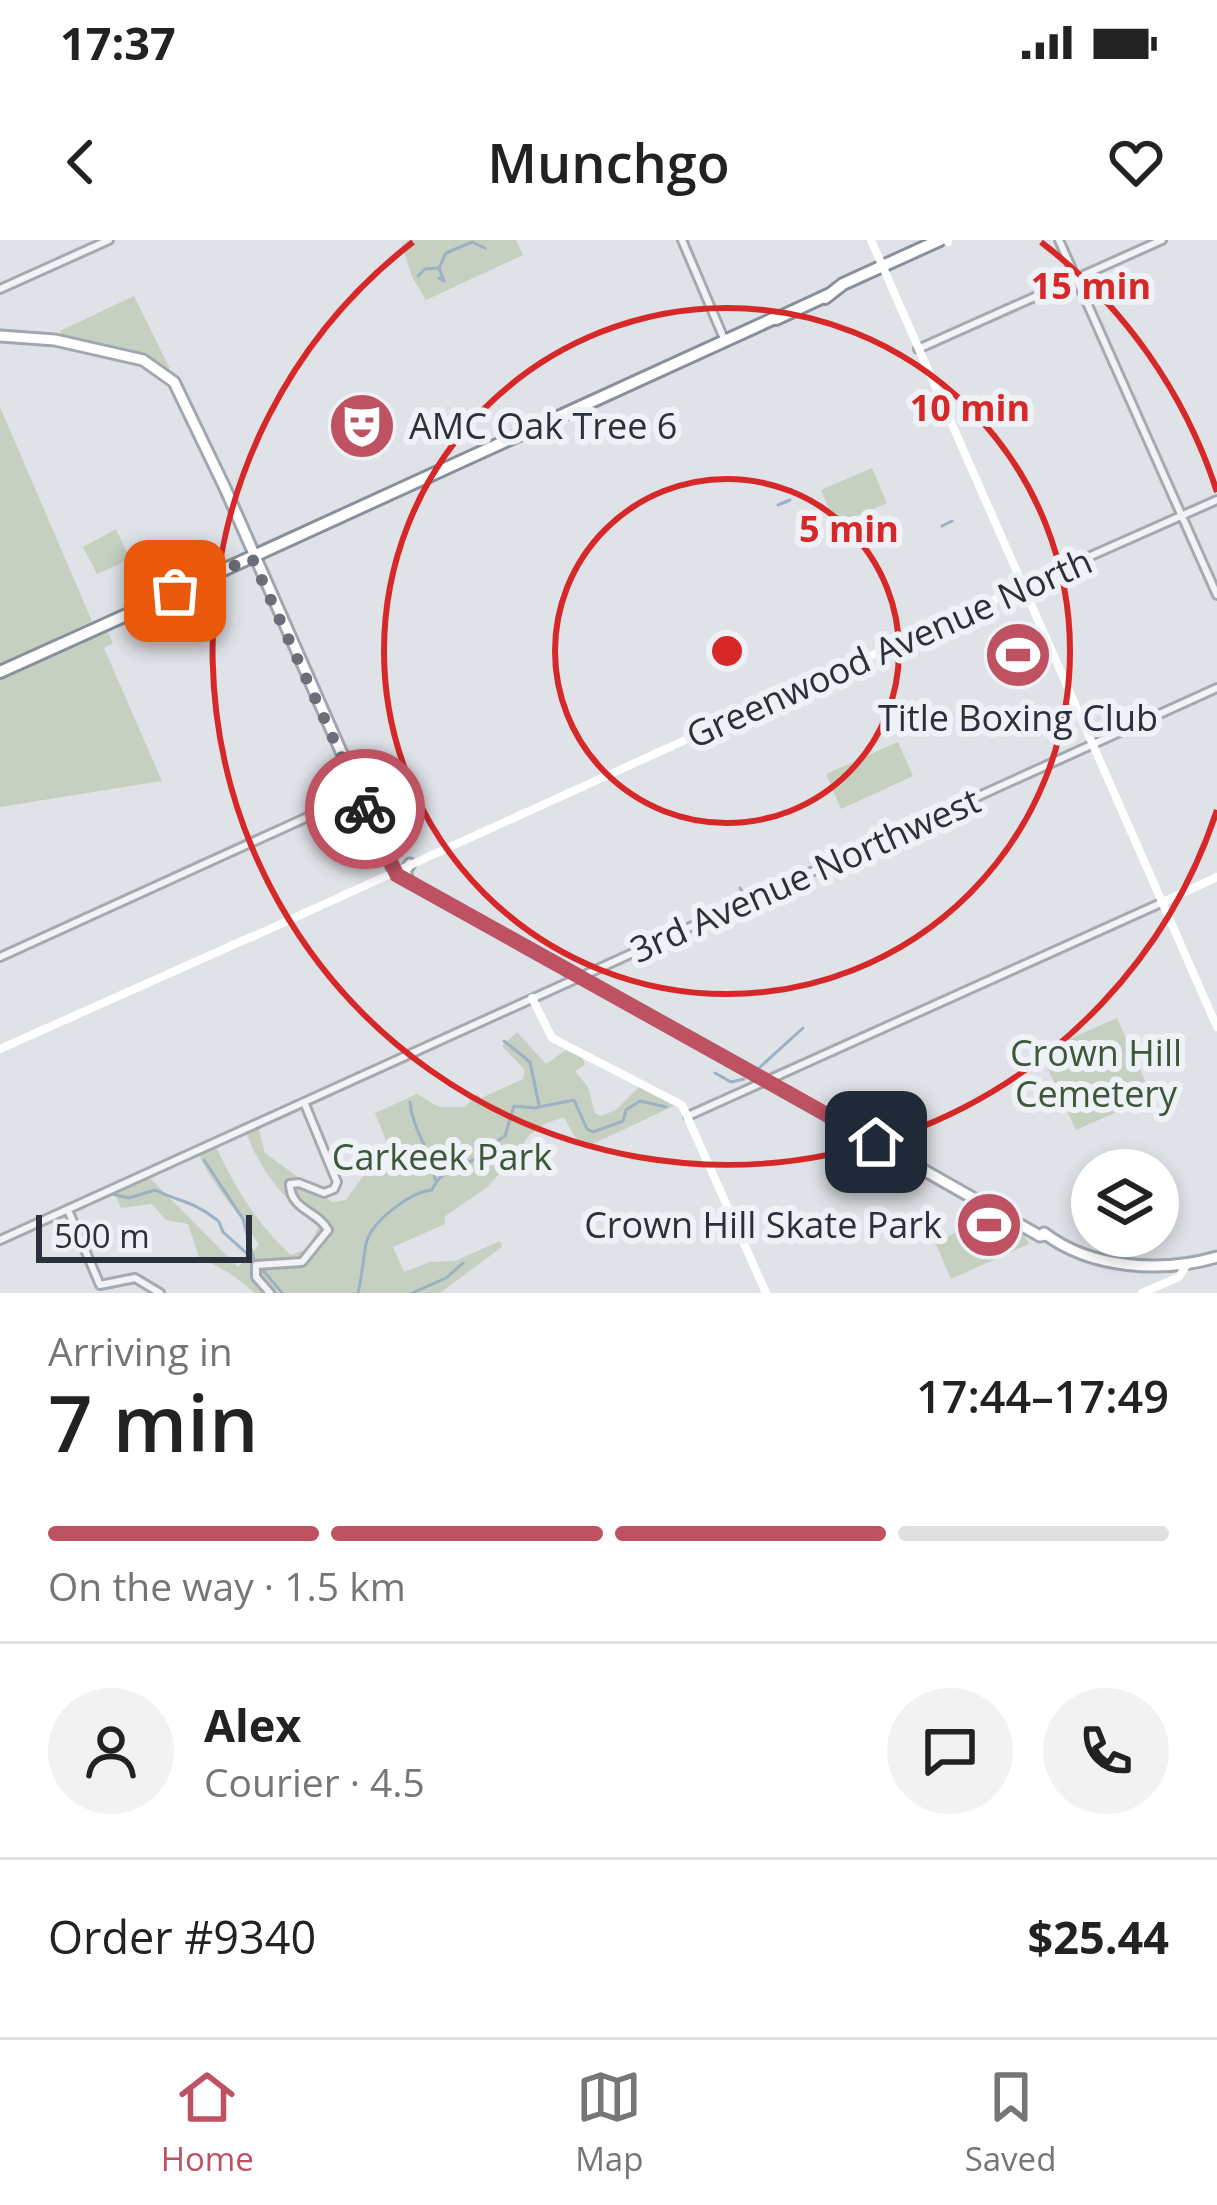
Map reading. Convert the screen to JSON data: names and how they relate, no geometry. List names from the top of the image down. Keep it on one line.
{"streets":{"main road":["Greenwood Avenue North"],"street":["3rd Avenue Northwest"]},"parks":["Crown Hill Cemetery","Carkeek Park"],"places":{"theatre":["AMC Oak Tree 6"],"sports":["Title Boxing Club","Crown Hill Skate Park"]},"scale_bar":"500 m","page":{"status":"17:37","header":"Munchgo","scale":"500 m","heading":["7 min","Arriving in","17:44–17:49"],"panel":["Alex","Courier · 4.5","Order #9340","$25.44"],"bar":"On the way · 1.5 km","tabs":["Home","Map","Saved"]},"rings":["15 min","10 min","5 min"]}
